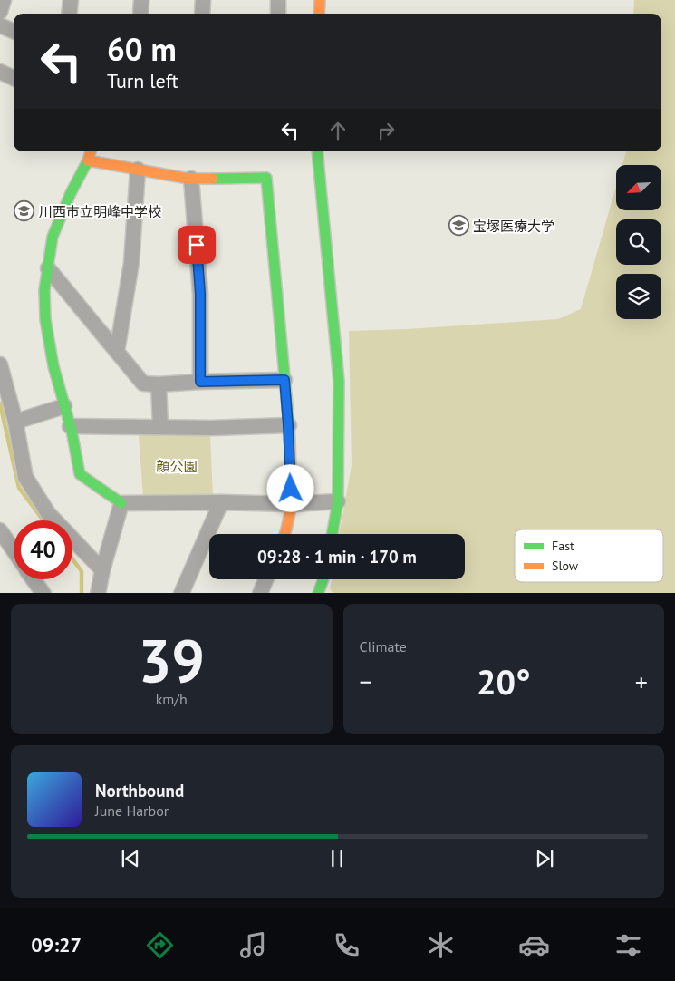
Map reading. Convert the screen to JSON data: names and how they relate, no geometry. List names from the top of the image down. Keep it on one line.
{"parks":["顔公園"],"places":{"school or university":["川西市立明峰中学校","宝塚医療大学"]},"legend":["Fast","Slow"],"north":"bottom left","page":{"turn":["60 m","Turn left"],"limit":"40","trip":"09:28 · 1 min · 170 m","tile":[["39","km/h"],"Climate"],"heat":["−","20°","+"],"song":["Northbound","June Harbor"],"tabs":"09:27"}}
